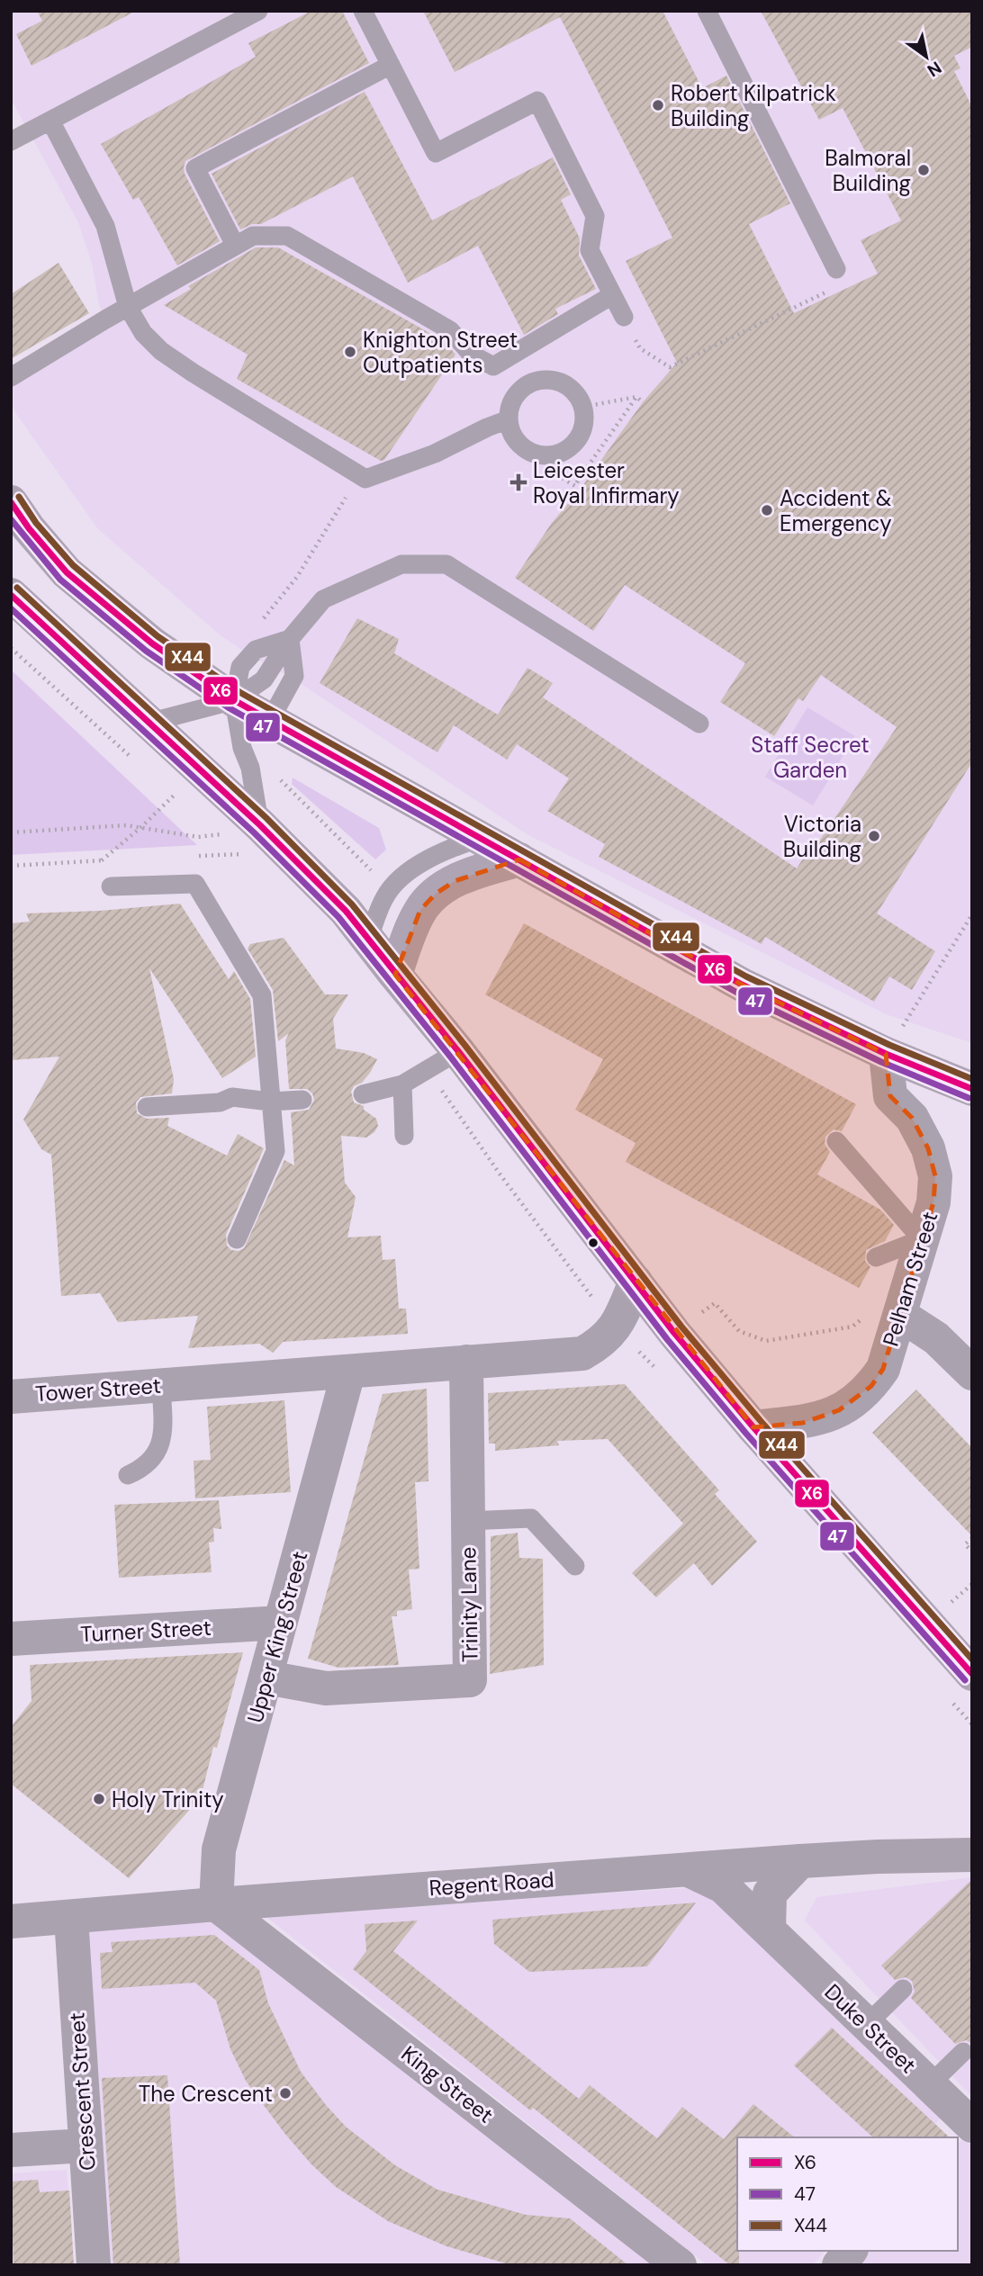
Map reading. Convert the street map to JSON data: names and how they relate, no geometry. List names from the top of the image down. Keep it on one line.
{"streets":{"street":["Pelham Street","Tower Street","Trinity Lane","Turner Street","Upper King Street","Regent Road","Duke Street","King Street","Crescent Street"]},"crossings":[["Tower Street","Trinity Lane"],["Tower Street","Upper King Street"],["Trinity Lane","Upper King Street"],["Turner Street","Upper King Street"],["Upper King Street","Regent Road"],["Upper King Street","King Street"],["Regent Road","Duke Street"],["Regent Road","King Street"],["Regent Road","Crescent Street"]],"parks":["Staff Secret Garden"],"places":{"other":["Robert Kilpatrick Building","Balmoral Building","Knighton Street Outpatients","Accident & Emergency","Victoria Building","Holy Trinity","The Crescent"],"health":["Leicester Royal Infirmary"]},"lines":["transit line X44","transit line X6","transit line 47"],"legend":["X6","47","X44"],"north":"bottom right"}
